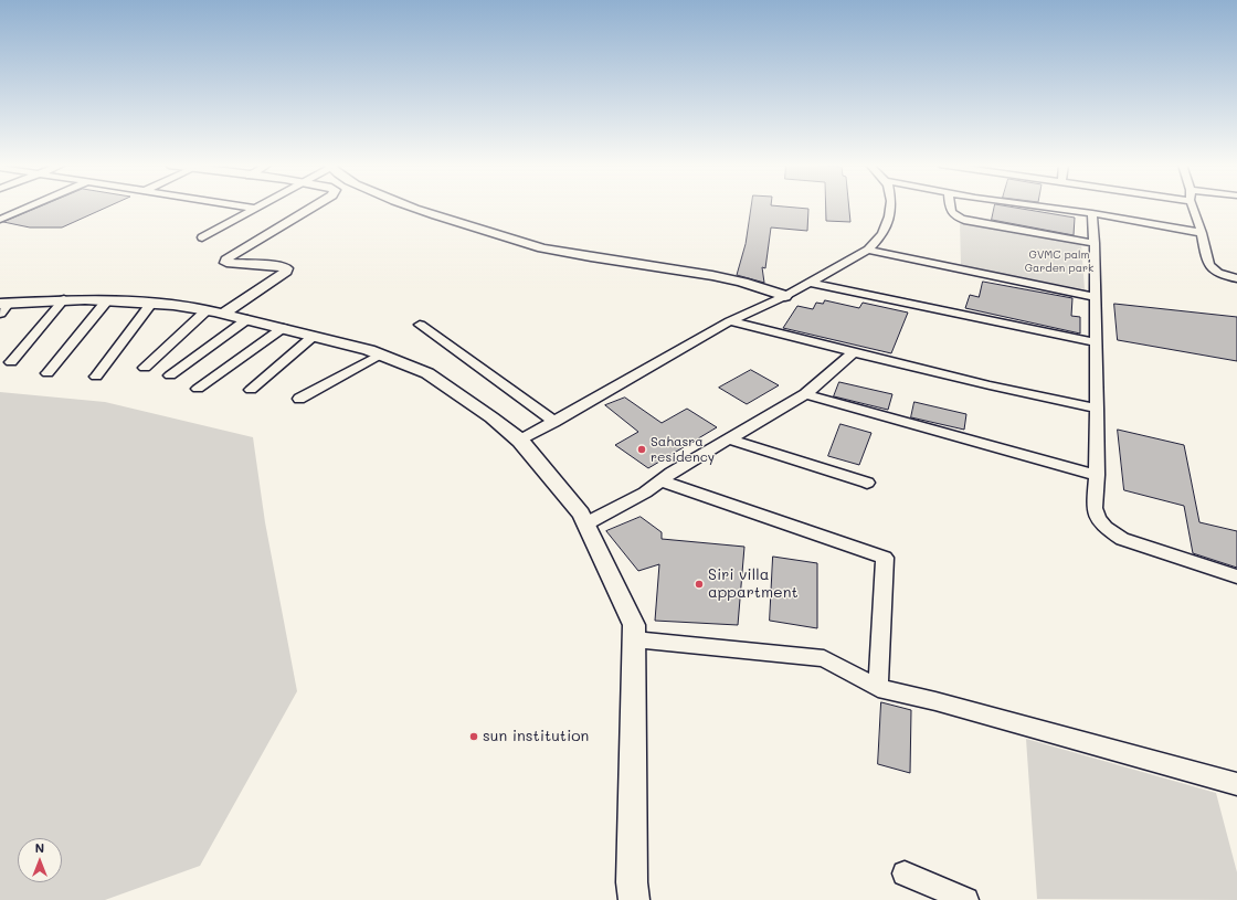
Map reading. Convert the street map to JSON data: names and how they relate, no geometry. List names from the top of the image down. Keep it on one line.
{"parks":["GVMC palm Garden park"],"places":["Sahasra residency","Siri villa appartment","sun institution"],"north":"top"}
